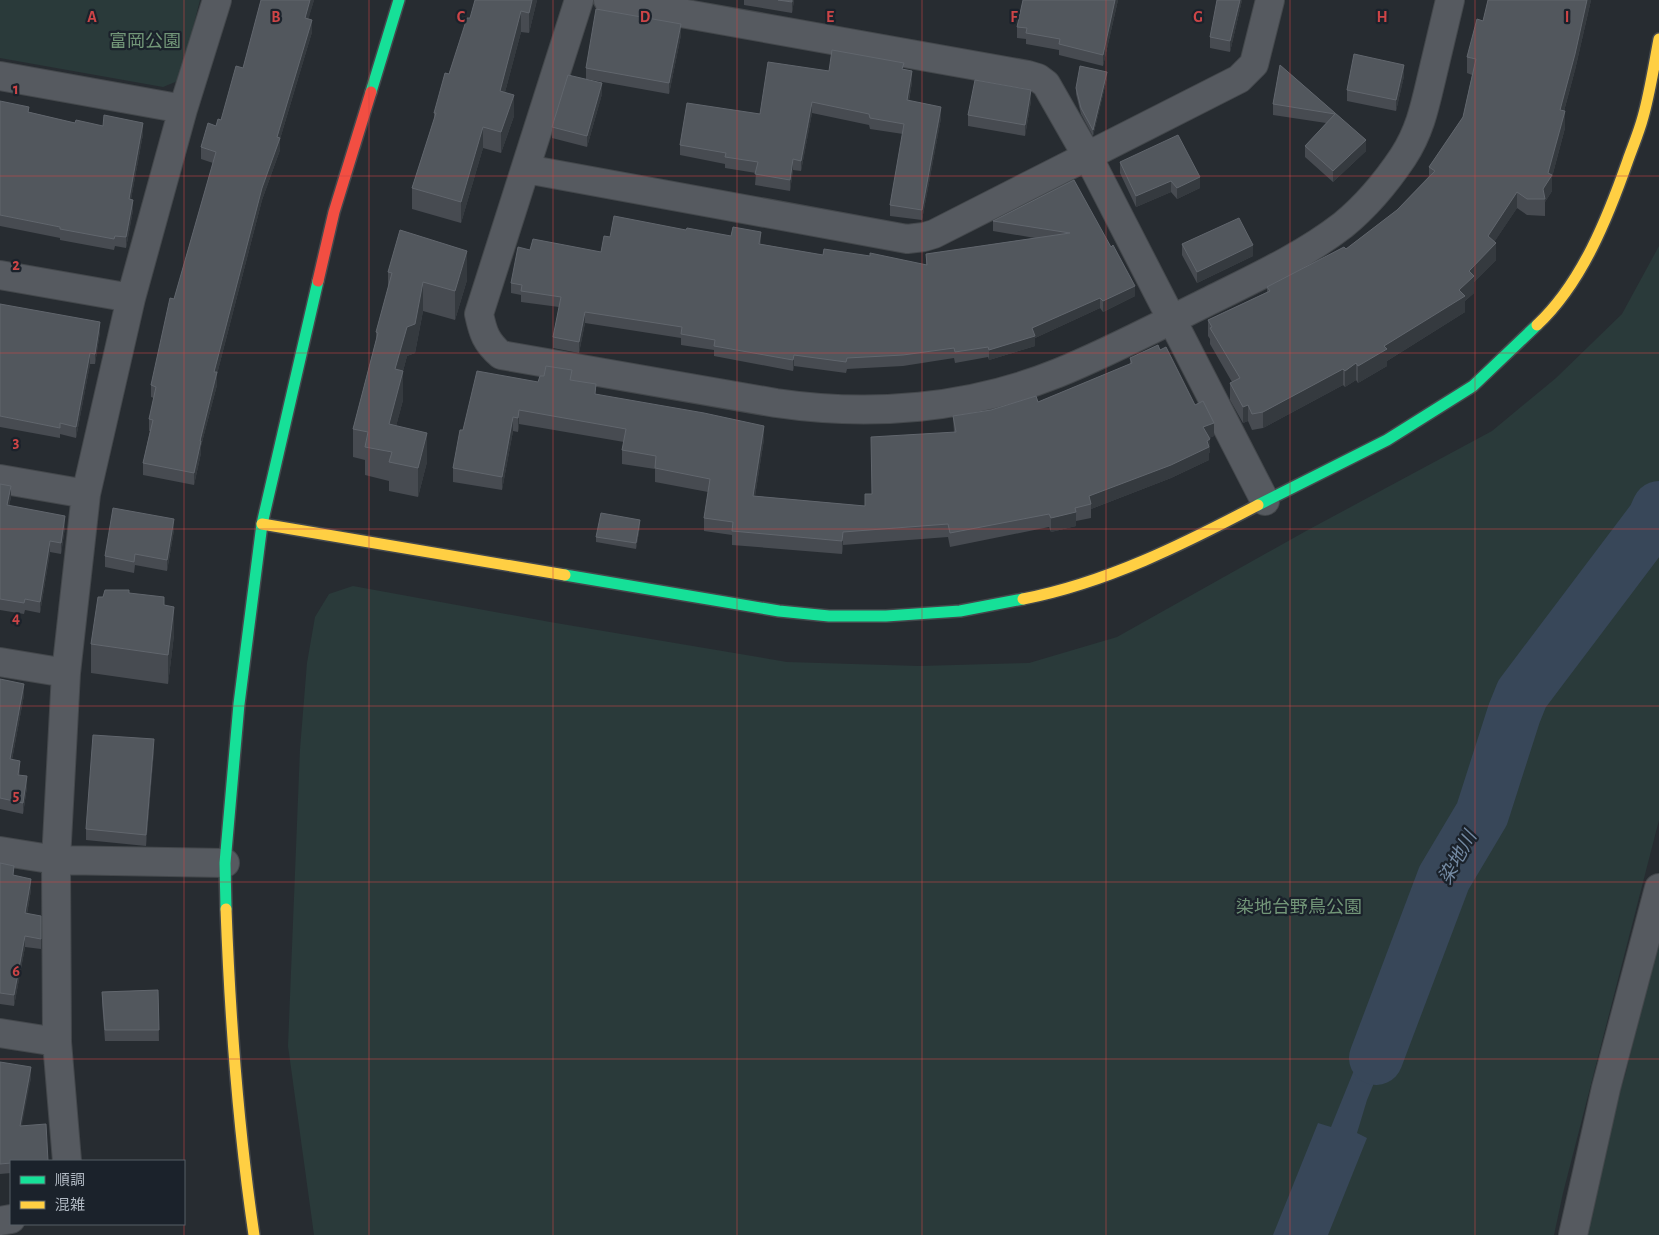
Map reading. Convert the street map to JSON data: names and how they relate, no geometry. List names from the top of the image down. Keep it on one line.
{"water":["染地川"],"parks":["富岡公園","染地台野鳥公園"],"legend":["順調","混雑"],"grid":{"columns":["A","B","C","D","E","F","G","H","I"],"rows":["1","2","3","4","5","6"]}}
